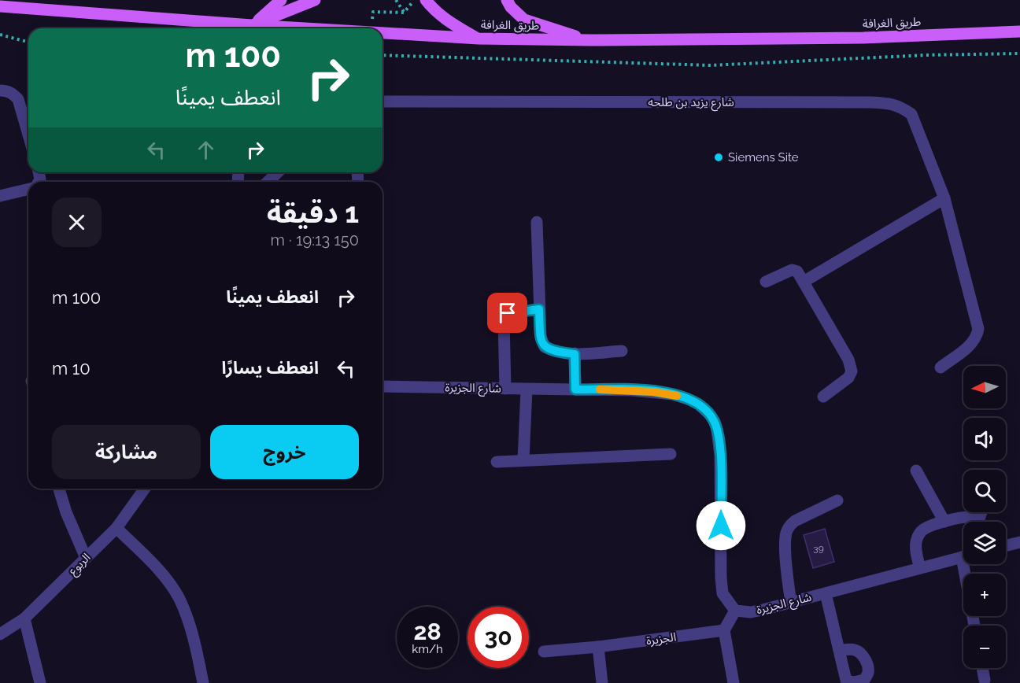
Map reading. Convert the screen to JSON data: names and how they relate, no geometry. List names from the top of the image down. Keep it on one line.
{"streets":{"main road":["طريق الغرافة"],"street":["شارع يزيد بن طلحه","شارع الجزيرة","الربوع","الجزيرة"]},"places":["Siemens Site"],"house_numbers":["39"],"north":"left","page":{"turn":["100 m","انعطف يمينًا"],"heading":["1 دقيقة","150 m · 19:13"],"list":[{"name":"انعطف يمينًا","value":"100 m"},{"name":"انعطف يسارًا","value":"10 m"}],"map_buttons":["+","−"],"buttons":["خروج","مشاركة"],"speed":"28 km/h","limit":"30"}}
